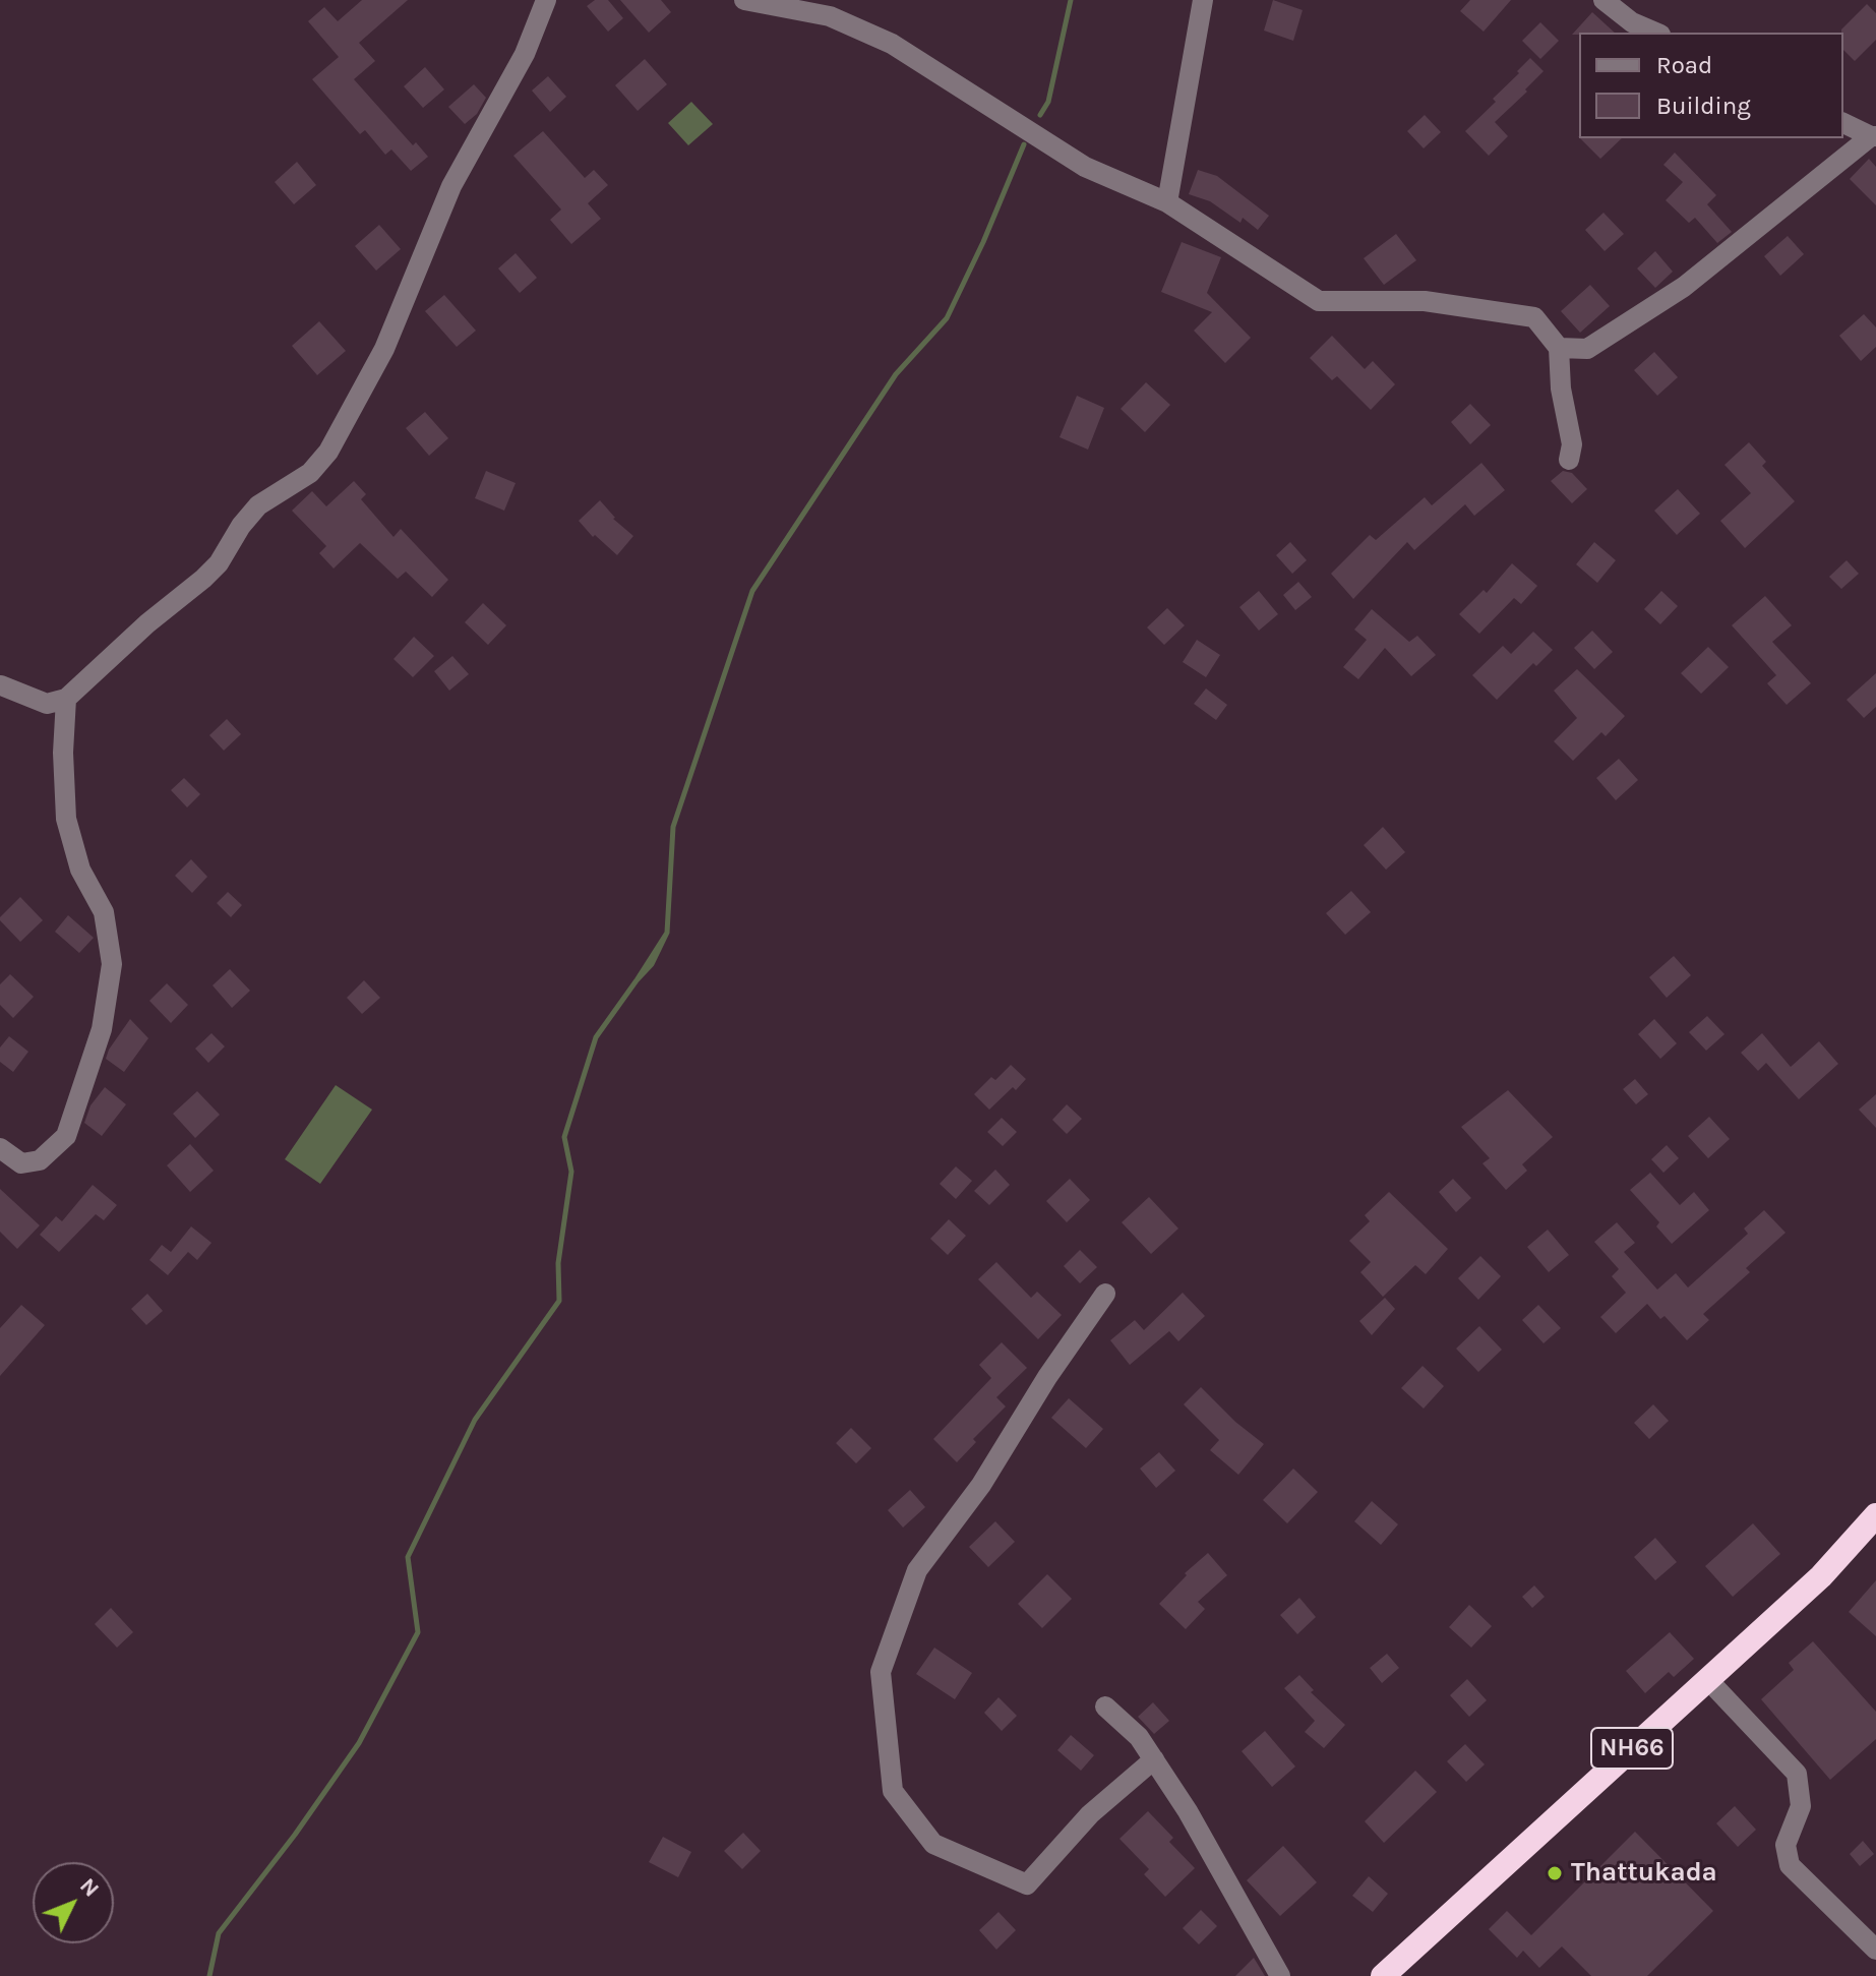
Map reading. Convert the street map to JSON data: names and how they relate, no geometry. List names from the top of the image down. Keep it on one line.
{"streets":{"highway":["NH66"]},"places":["Thattukada"],"legend":["Road","Building"],"north":"top right"}
